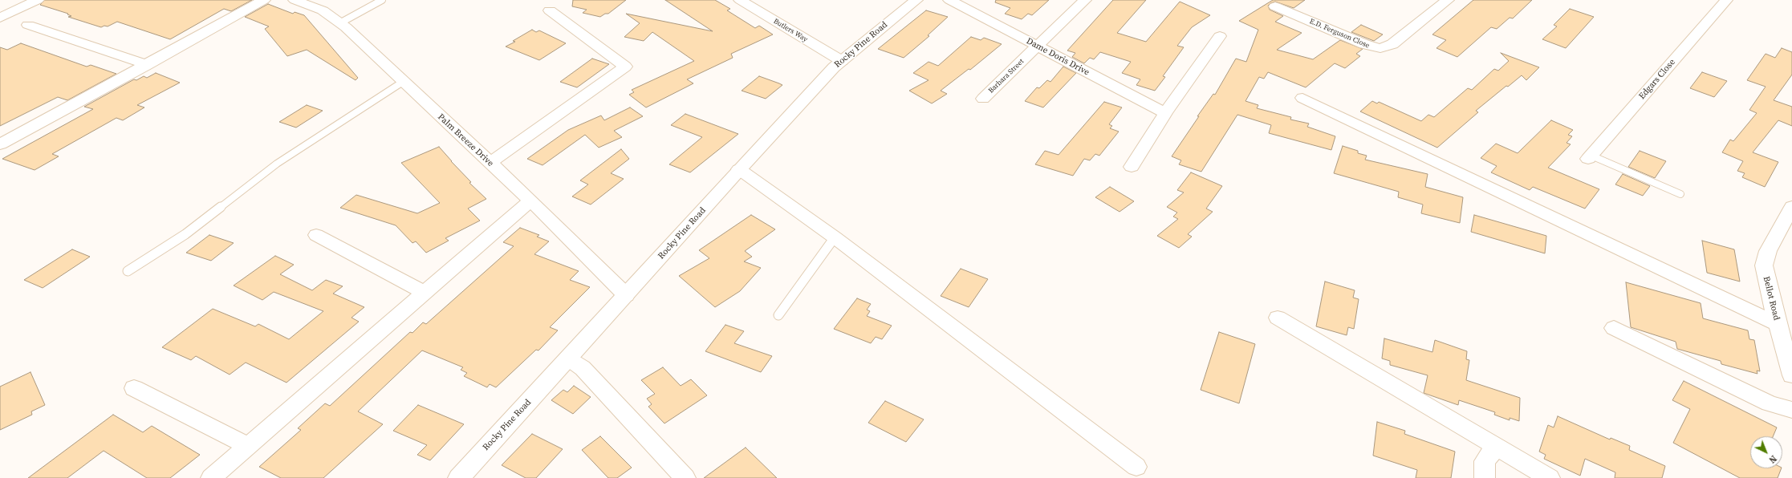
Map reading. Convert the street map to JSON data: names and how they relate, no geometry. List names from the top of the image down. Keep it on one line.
{"streets":{"street":["Butlers Way","E.D. Ferguson Close","Rocky Pine Road","Dame Doris Drive","Barbara Street","Edgars Close","Palm Breeze Drive","Bellot Road"]},"crossings":[["Butlers Way","Rocky Pine Road"],["Rocky Pine Road","Palm Breeze Drive"],["Dame Doris Drive","Barbara Street"]],"north":"bottom right"}
